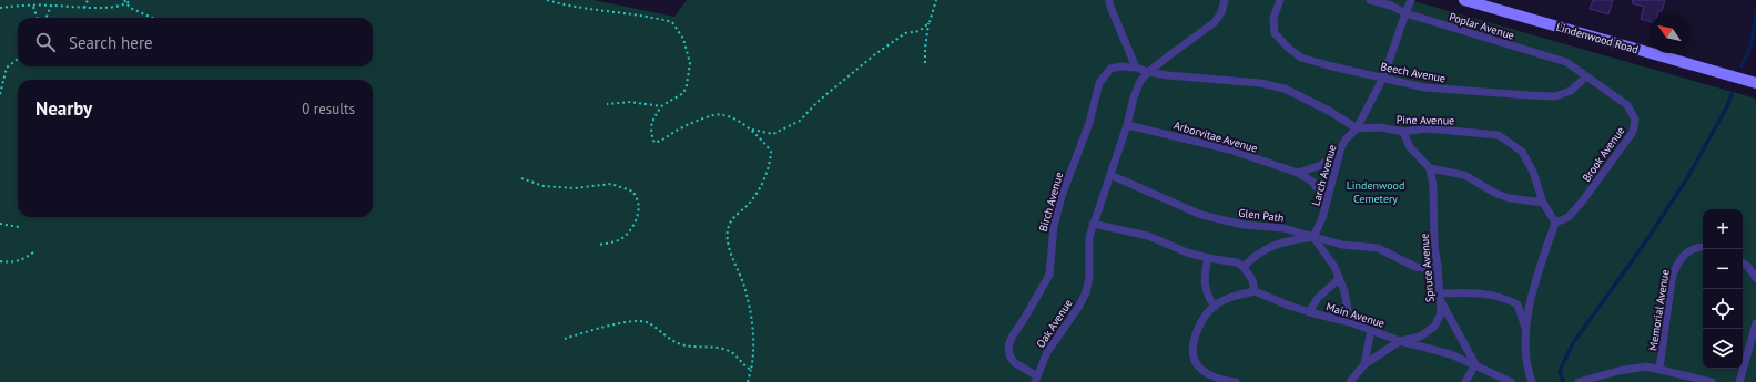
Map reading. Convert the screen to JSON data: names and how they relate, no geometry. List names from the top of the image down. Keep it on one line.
{"streets":{"street":["Lindenwood Road"],"lane":["Poplar Avenue","Beech Avenue","Pine Avenue","Arborvitae Avenue","Brook Avenue","Larch Avenue","Birch Avenue","Glen Path","Spruce Avenue","Memorial Avenue","Main Avenue","Oak Avenue"]},"crossings":[["Poplar Avenue","Beech Avenue"],["Poplar Avenue","Brook Avenue"],["Poplar Avenue","Larch Avenue"],["Beech Avenue","Brook Avenue"],["Beech Avenue","Larch Avenue"],["Pine Avenue","Brook Avenue"],["Pine Avenue","Larch Avenue"],["Arborvitae Avenue","Larch Avenue"],["Larch Avenue","Glen Path"],["Birch Avenue","Oak Avenue"],["Glen Path","Spruce Avenue"],["Spruce Avenue","Main Avenue"]],"parks":["Lindenwood Cemetery"],"north":"top left","page":{"search":"Search here","heading":["Nearby","0 results"],"map_buttons":["+","−"]}}
